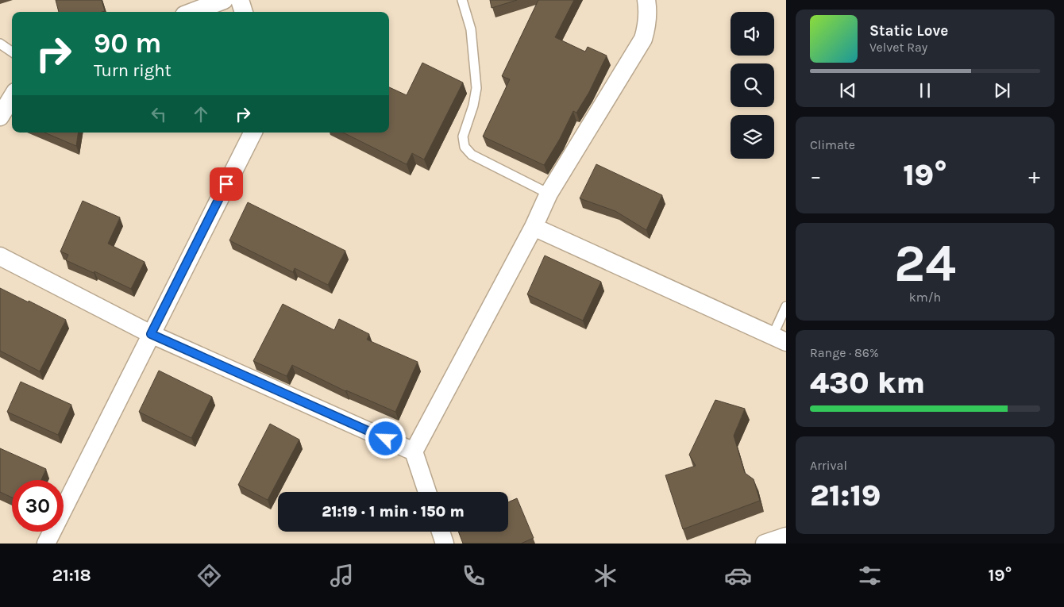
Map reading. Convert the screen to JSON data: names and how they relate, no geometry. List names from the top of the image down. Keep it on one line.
{"page":{"turn":["90 m","Turn right"],"song":["Static Love","Velvet Ray"],"tile":["Climate",["24","km/h"],["Range · 86%","430 km"],["Arrival","21:19"]],"heat":["−","19°","+"],"limit":"30","trip":"21:19 · 1 min · 150 m","tabs":["21:18","19°"]}}
